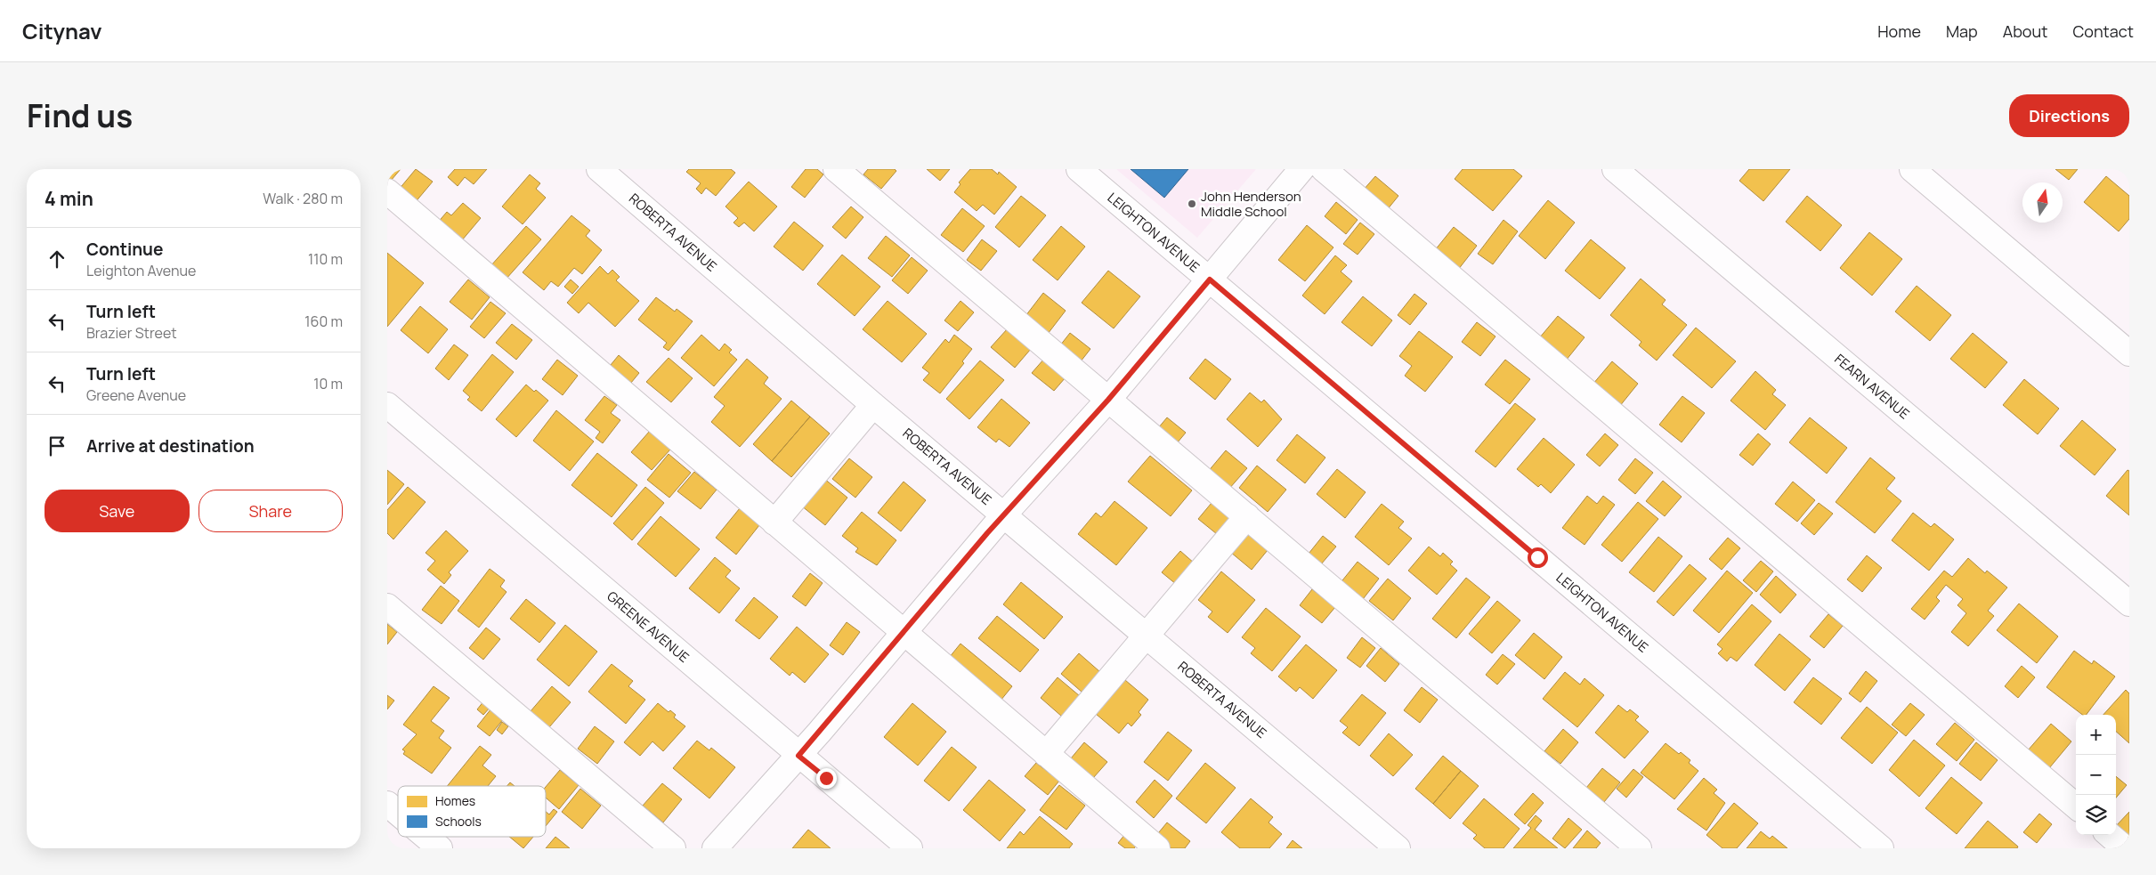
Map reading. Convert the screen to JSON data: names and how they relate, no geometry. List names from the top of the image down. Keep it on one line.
{"streets":{"street":["ROBERTA AVENUE","LEIGHTON AVENUE","FEARN AVENUE","GREENE AVENUE"]},"places":["John Henderson Middle School"],"legend":["Homes","Schools"],"north":"top","page":{"header":"Citynav","nav":["Home","Map","About","Contact"],"title":"Find us","buttons":["Directions",["Save","Share"]],"heading":["4 min","Walk · 280 m"],"list":[["Continue","Leighton Avenue","110 m"],["Turn left","Brazier Street","160 m"],["Turn left","Greene Avenue","10 m"],"Arrive at destination"],"map_buttons":["+","−"]}}
